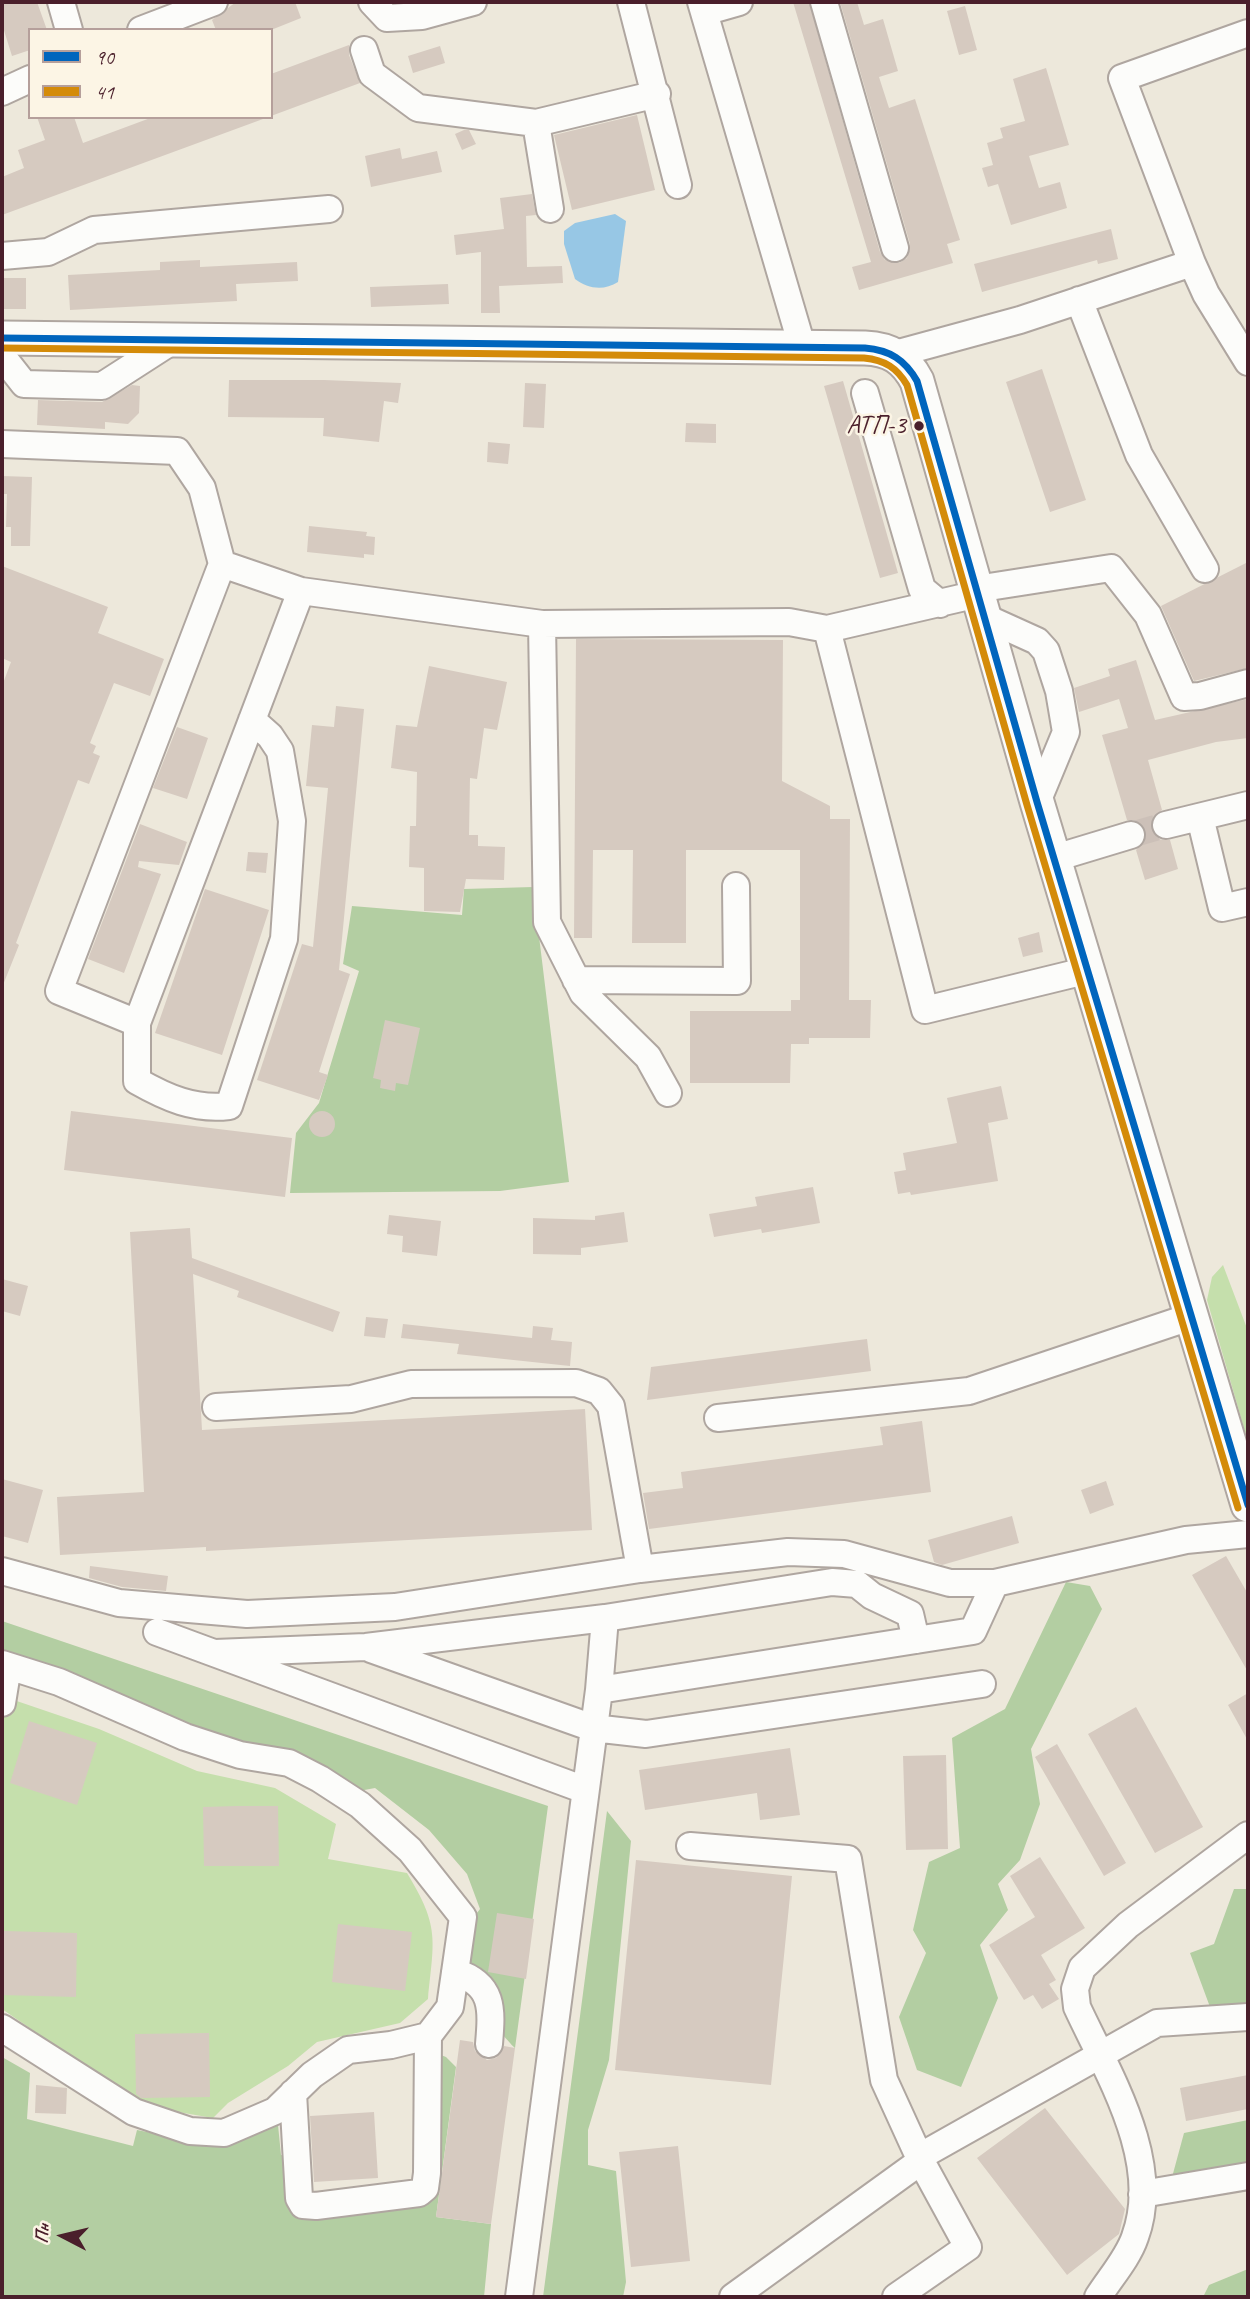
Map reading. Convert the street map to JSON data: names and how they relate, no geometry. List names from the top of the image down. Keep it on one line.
{"places":["АТП-3"],"lines":["transit line 90","transit line 41"],"legend":["90","41"],"north":"left"}
